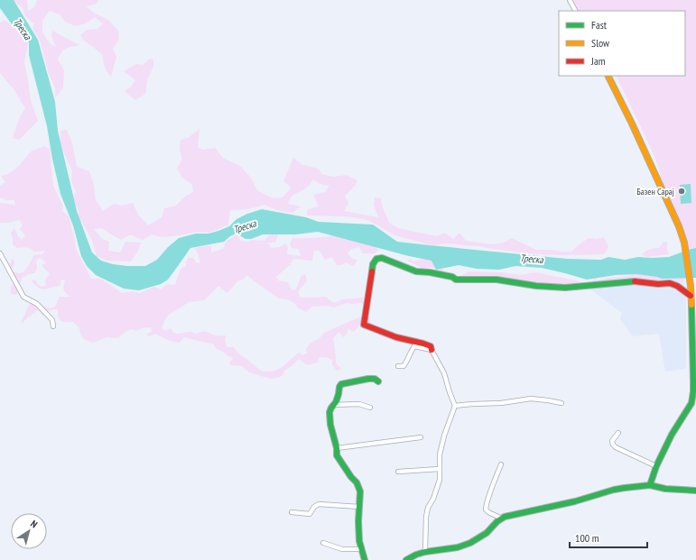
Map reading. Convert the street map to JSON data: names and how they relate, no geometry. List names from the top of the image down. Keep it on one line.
{"water":["Треска"],"places":["Базен Сарај"],"legend":["Fast","Slow","Jam"],"scale_bar":"100 m","north":"top right"}
